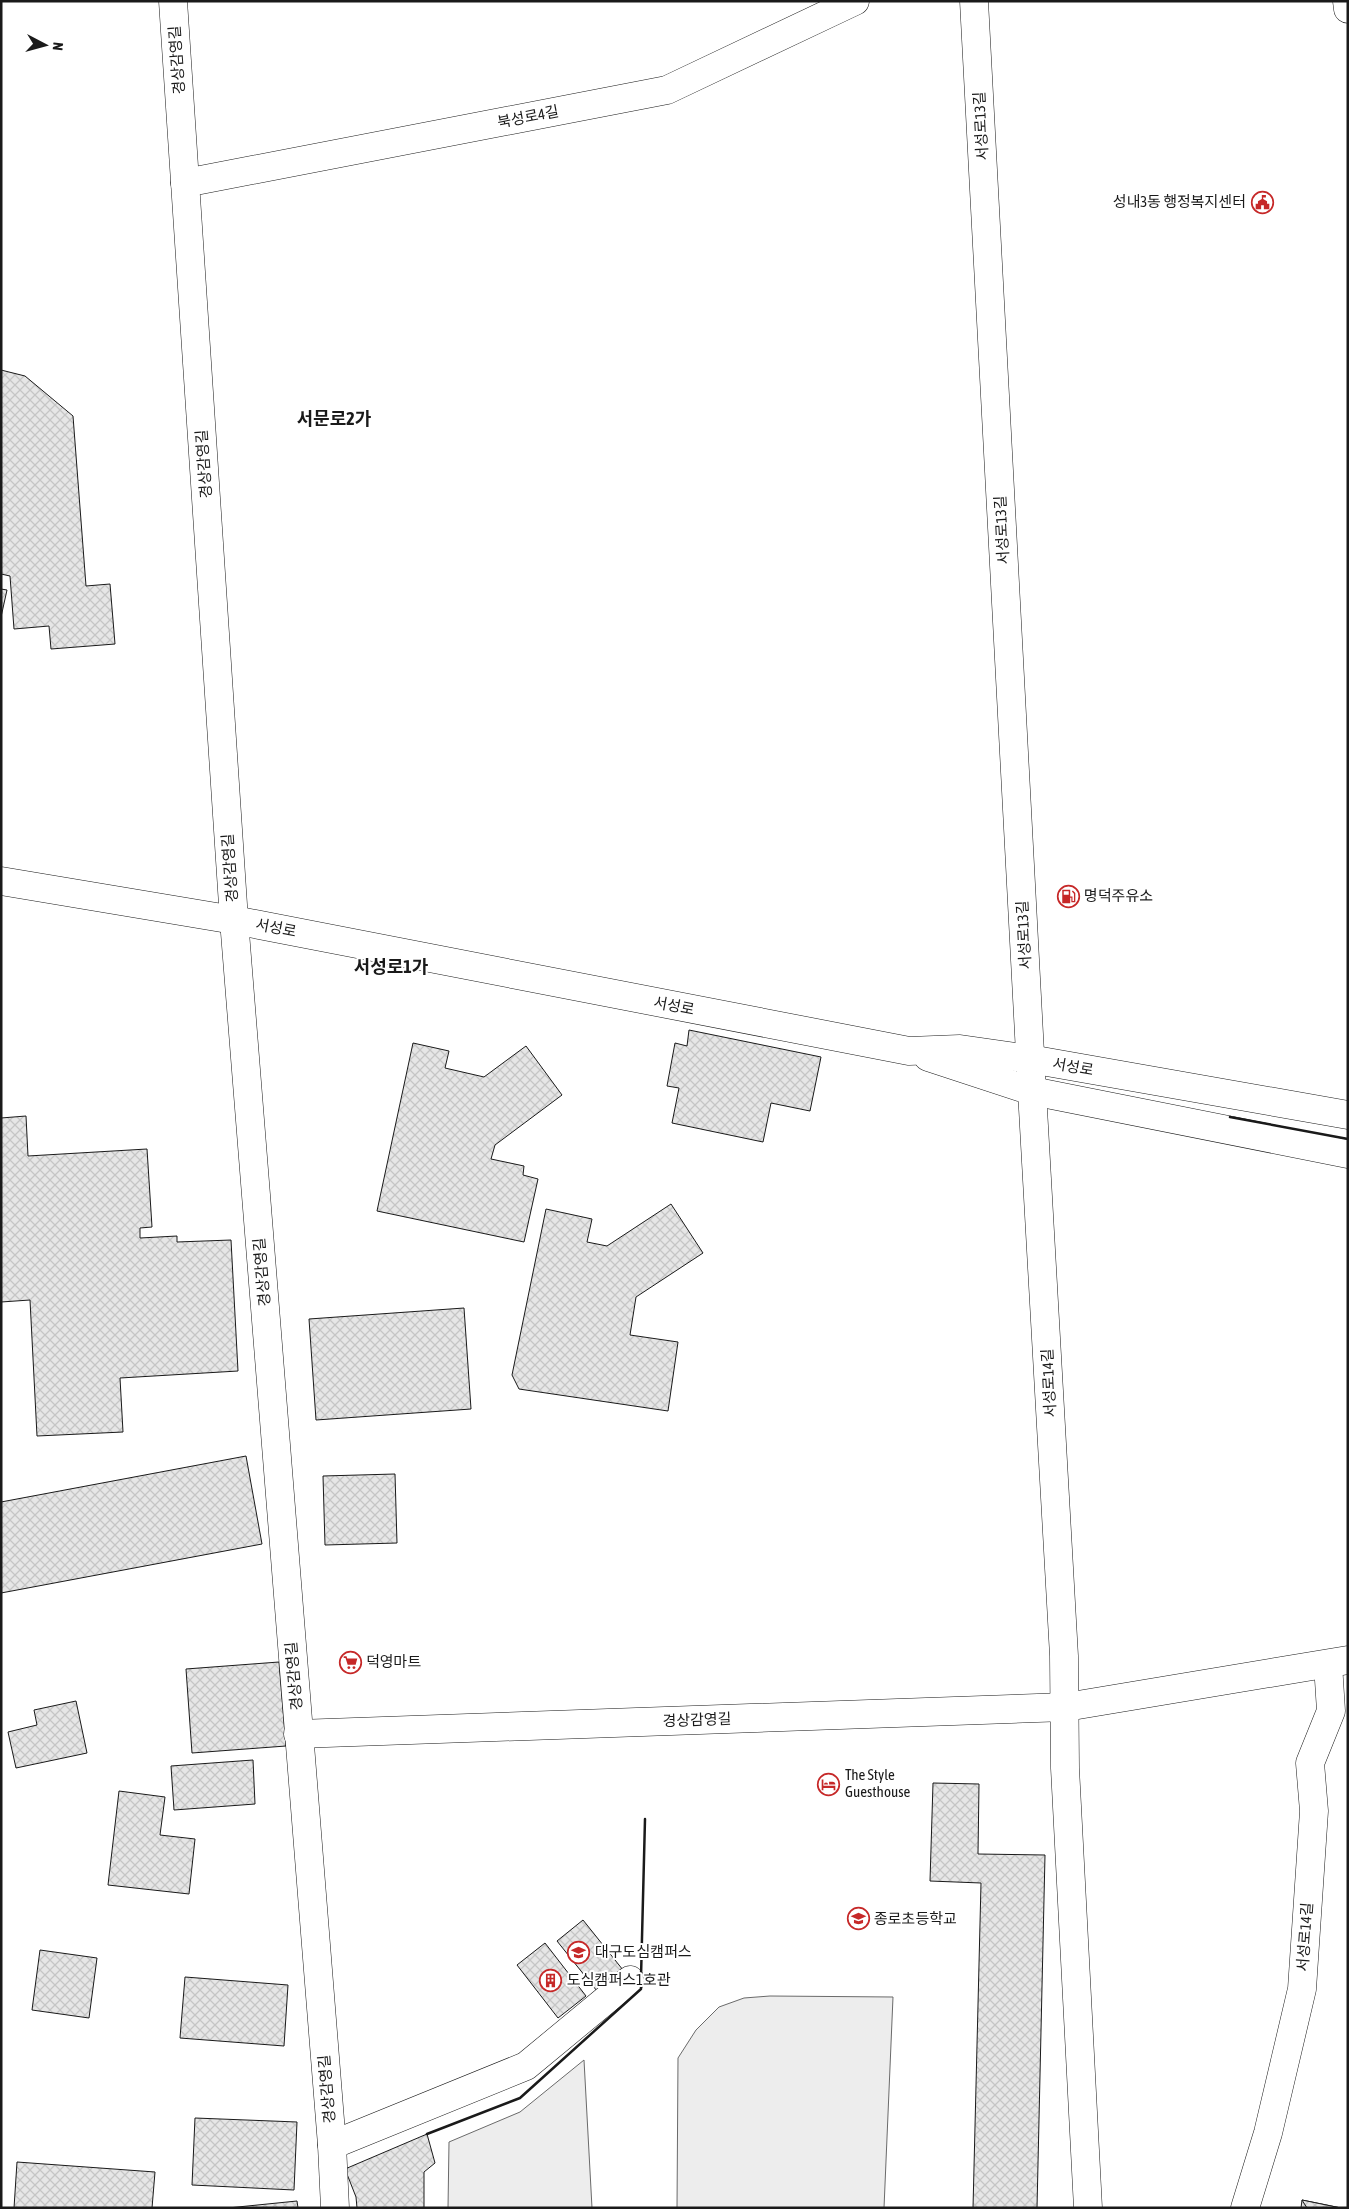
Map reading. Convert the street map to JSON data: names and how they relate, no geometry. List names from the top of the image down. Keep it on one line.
{"streets":{"street":["경상감영길","북성로4길","서성로13길","서성로","서성로14길"]},"crossings":[["경상감영길","북성로4길"],["경상감영길","서성로"],["경상감영길","서성로14길"],["서성로13길","서성로"],["서성로13길","서성로14길"],["서성로","서성로14길"]],"districts":["서문로2가","서성로1가"],"places":{"public building":["성내3동 행정복지센터"],"fuel station":["명덕주유소"],"supermarket":["덕영마트"],"hotel":["The Style Guesthouse"],"school or university":["종로초등학교","대구도심캠퍼스"],"building":["도심캠퍼스1호관"]},"north":"right"}
